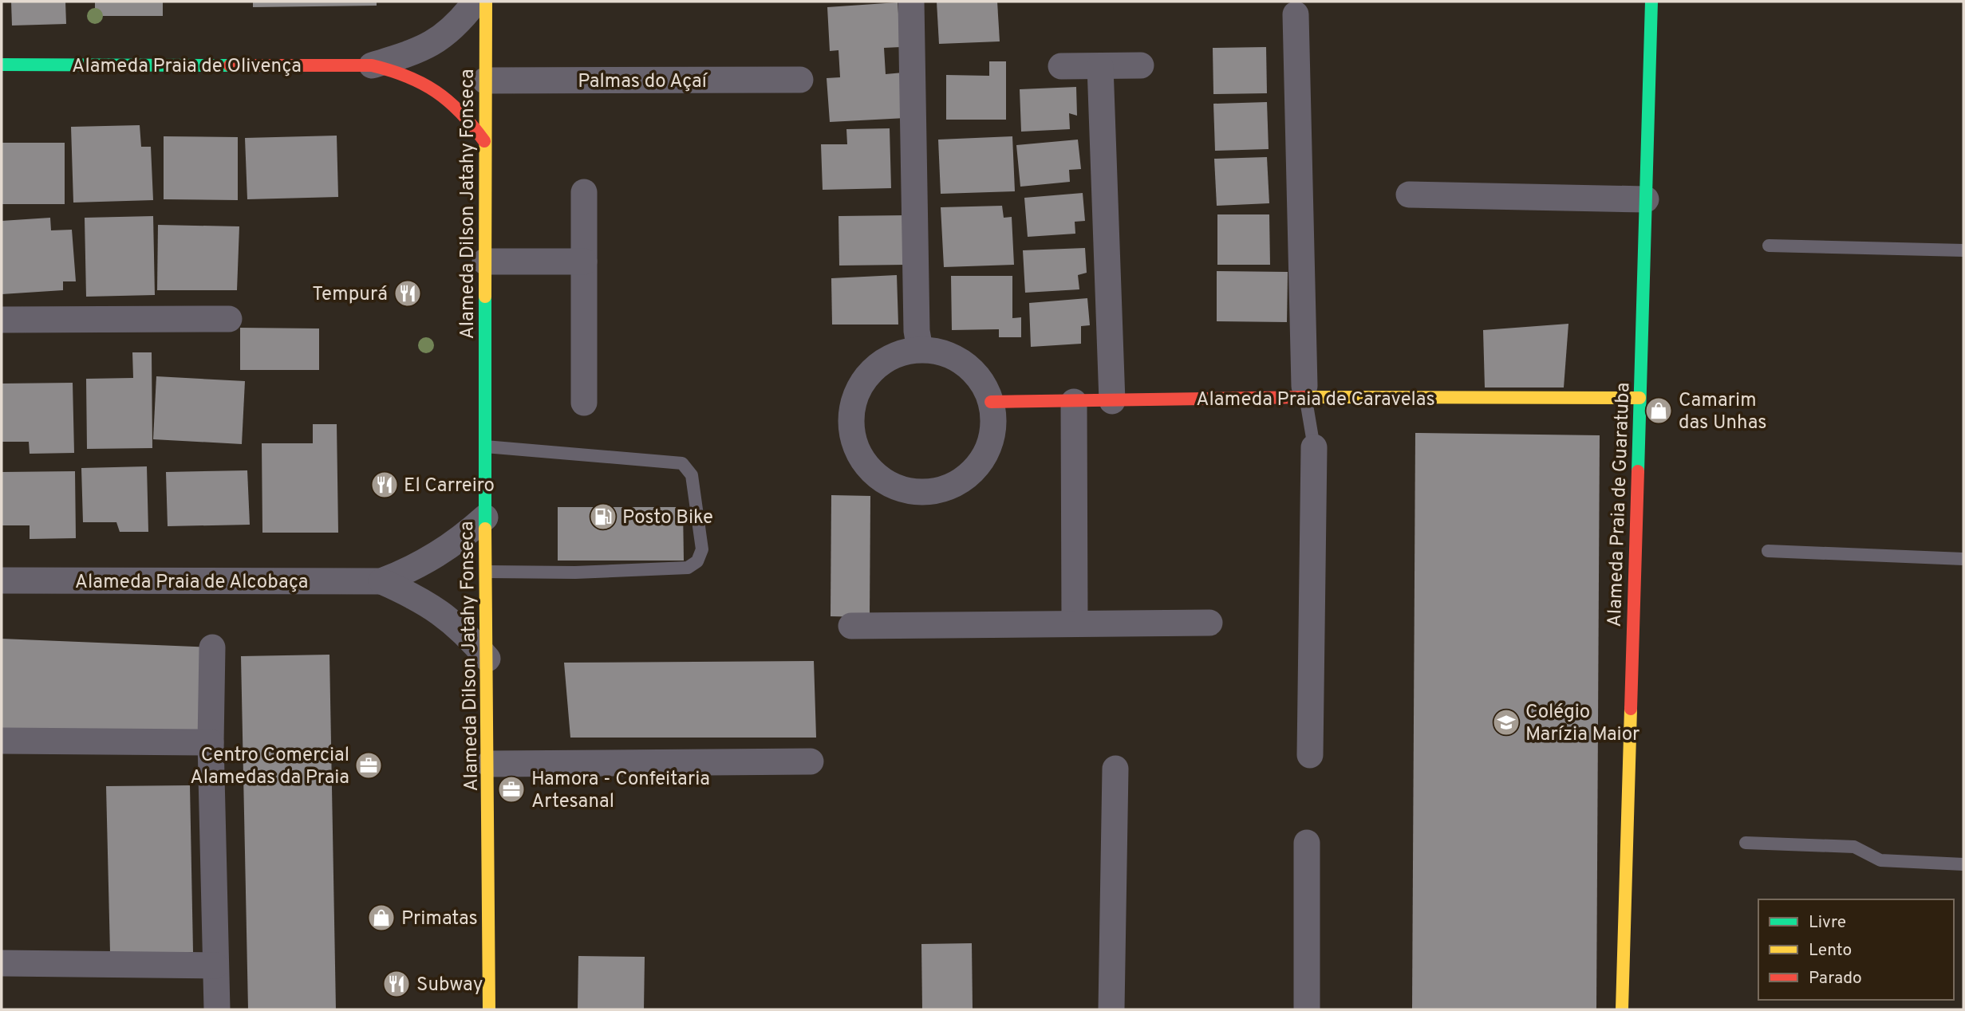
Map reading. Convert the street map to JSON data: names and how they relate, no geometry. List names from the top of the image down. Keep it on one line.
{"streets":{"street":["Alameda Praia de Olivença","Palmas do Açaí","Alameda Dilson Jatahy Fonseca","Alameda Praia de Caravelas","Alameda Praia de Guaratuba","Alameda Praia de Alcobaça"]},"crossings":[["Alameda Praia de Olivença","Alameda Dilson Jatahy Fonseca"],["Palmas do Açaí","Alameda Dilson Jatahy Fonseca"],["Alameda Dilson Jatahy Fonseca","Alameda Praia de Alcobaça"],["Alameda Praia de Caravelas","Alameda Praia de Guaratuba"]],"places":{"restaurant":["Tempurá","El Carreiro","Subway"],"shop":["Camarim das Unhas","Primatas"],"fuel station":["Posto Bike"],"school or university":["Colégio Marízia Maior"],"office":["Centro Comercial Alamedas da Praia","Hamora - Confeitaria Artesanal"]},"legend":["Livre","Lento","Parado"]}
